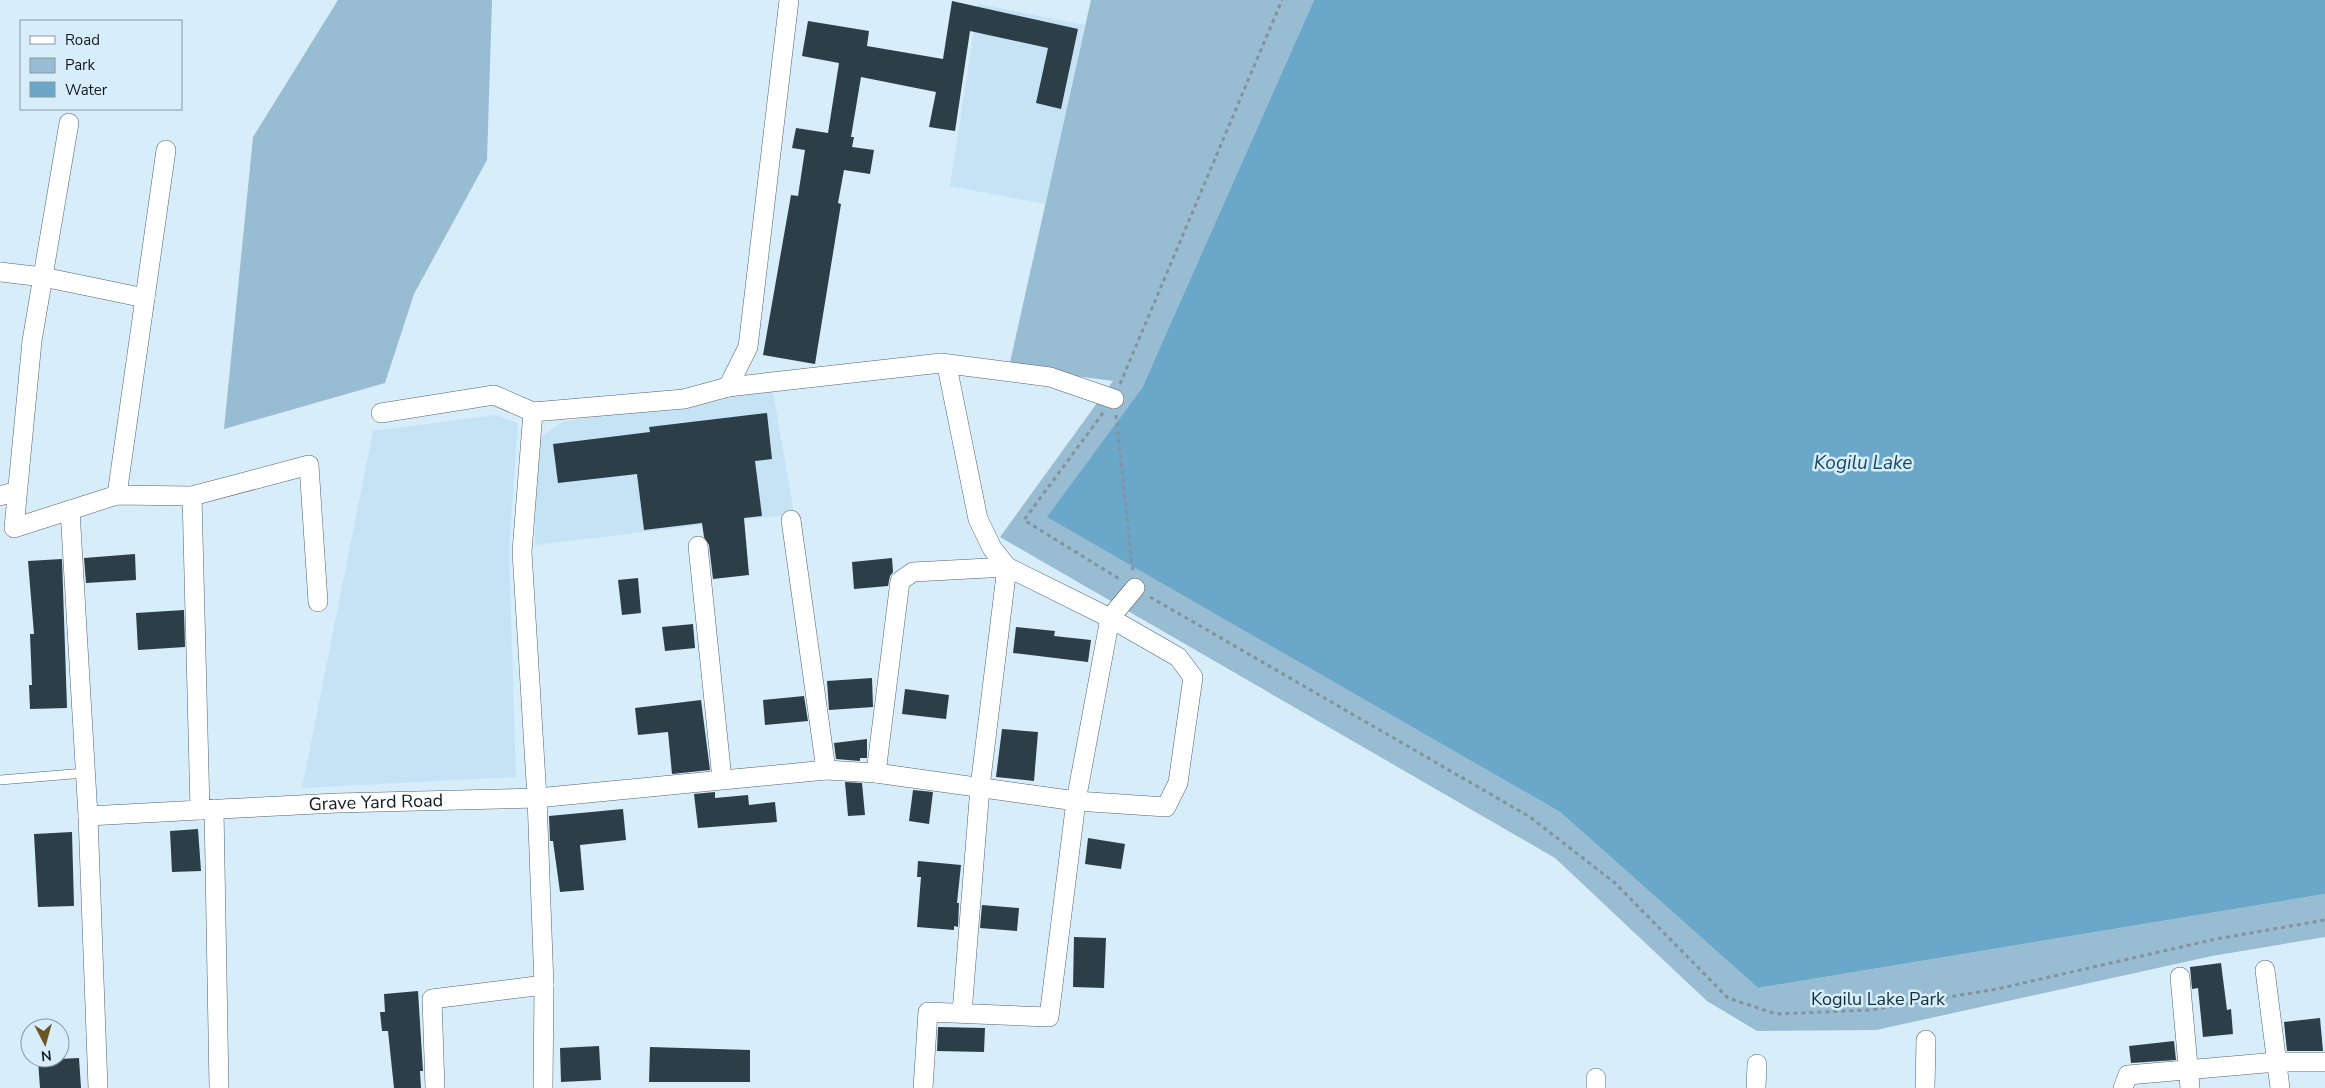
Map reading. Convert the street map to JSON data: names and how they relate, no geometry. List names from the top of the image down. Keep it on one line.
{"streets":{"street":["Grave Yard Road"]},"water":["Kogilu Lake"],"parks":["Kogilu Lake Park"],"legend":["Road","Park","Water"],"north":"bottom"}
